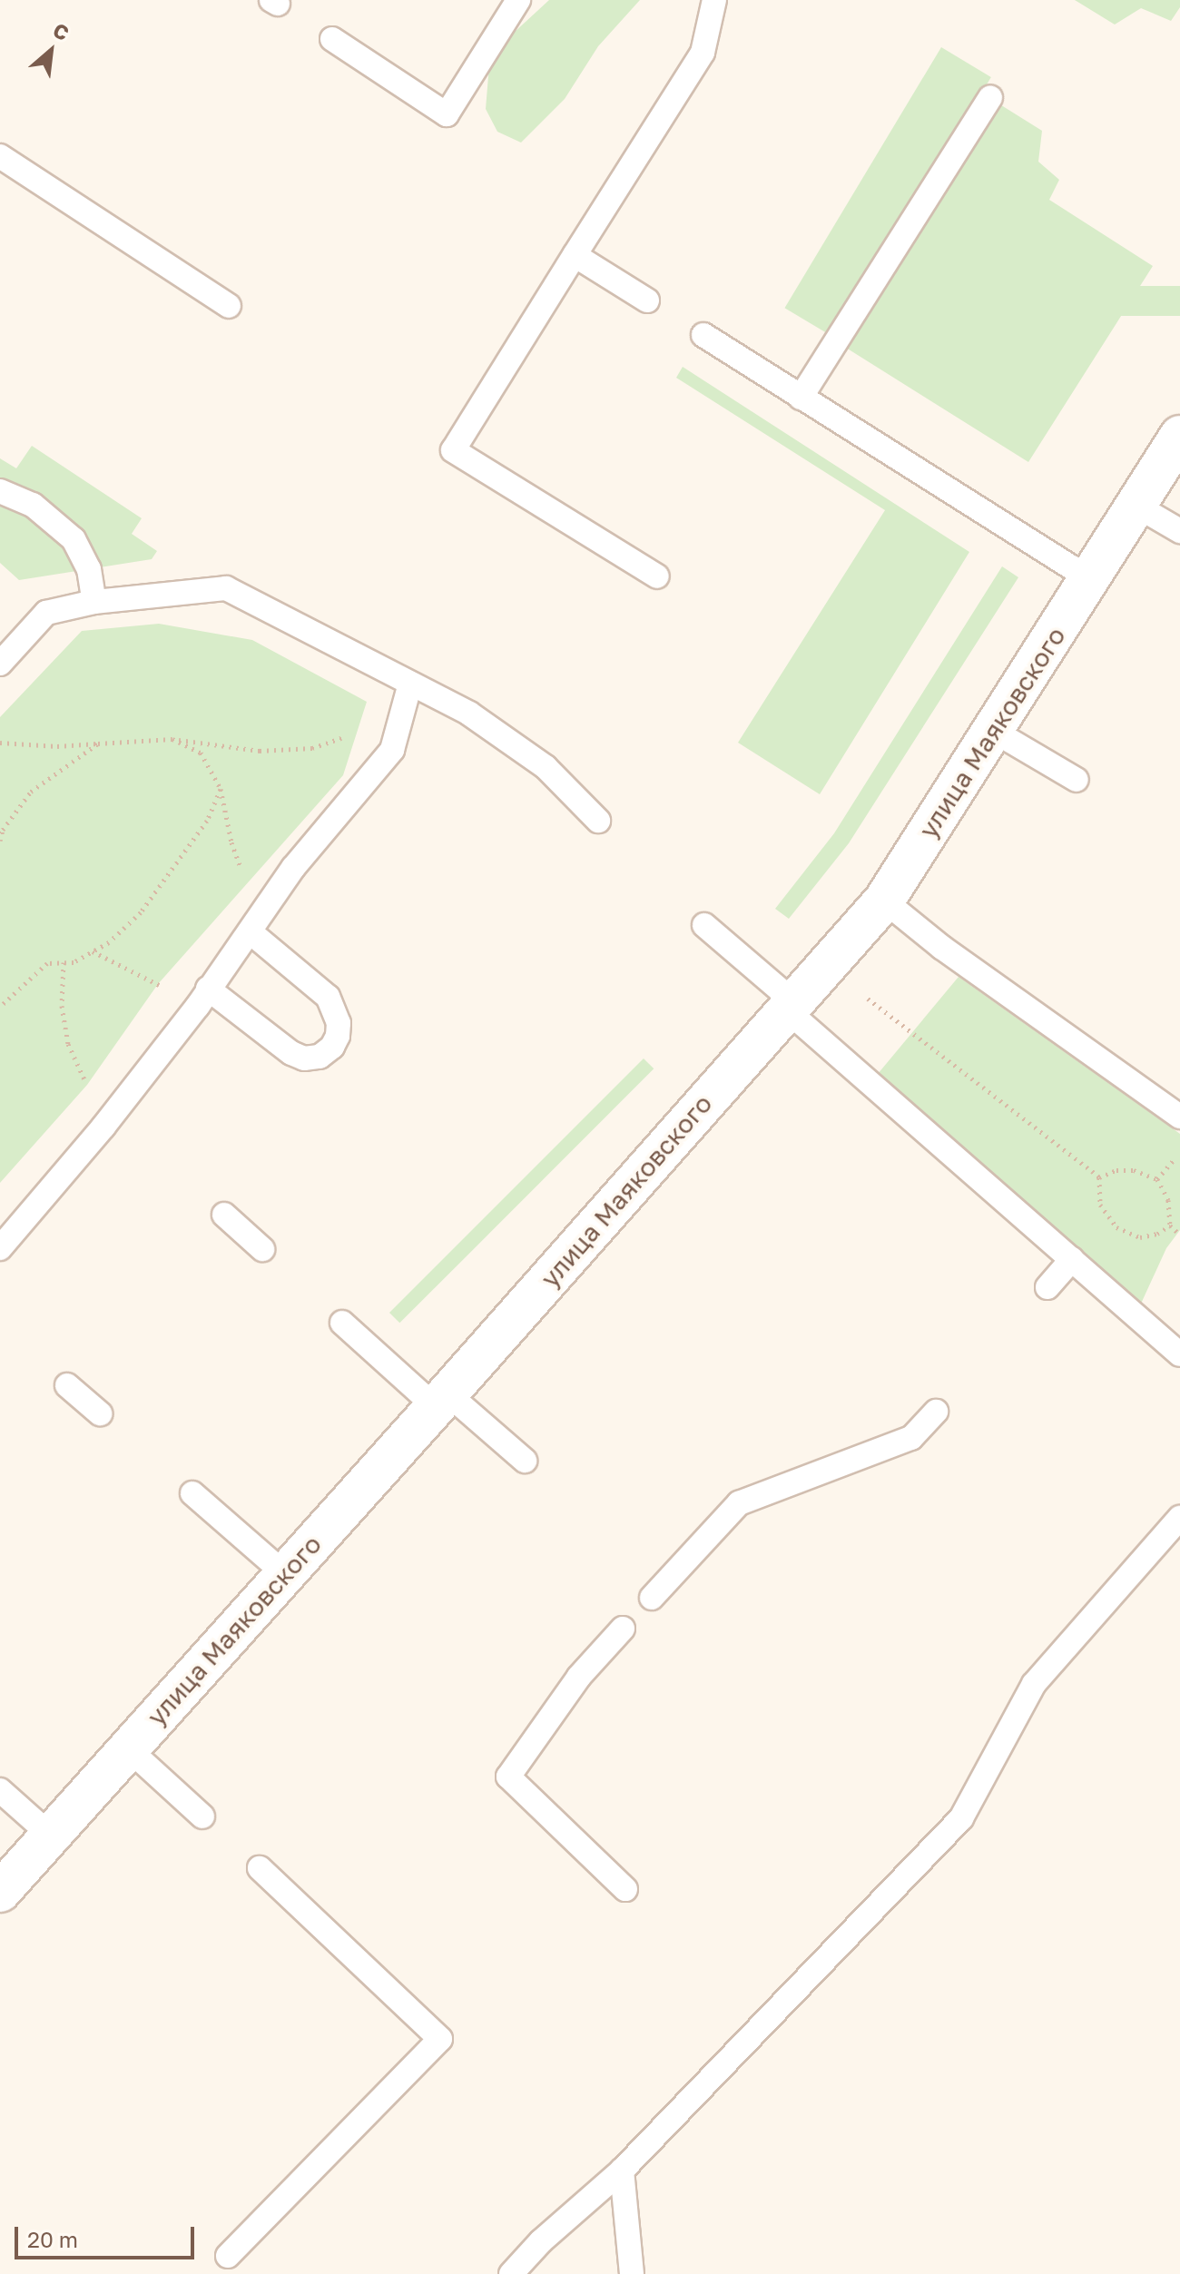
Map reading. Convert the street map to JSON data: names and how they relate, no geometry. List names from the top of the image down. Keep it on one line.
{"streets":{"main road":["улица Маяковского"]},"scale_bar":"20 m","north":"top right"}
